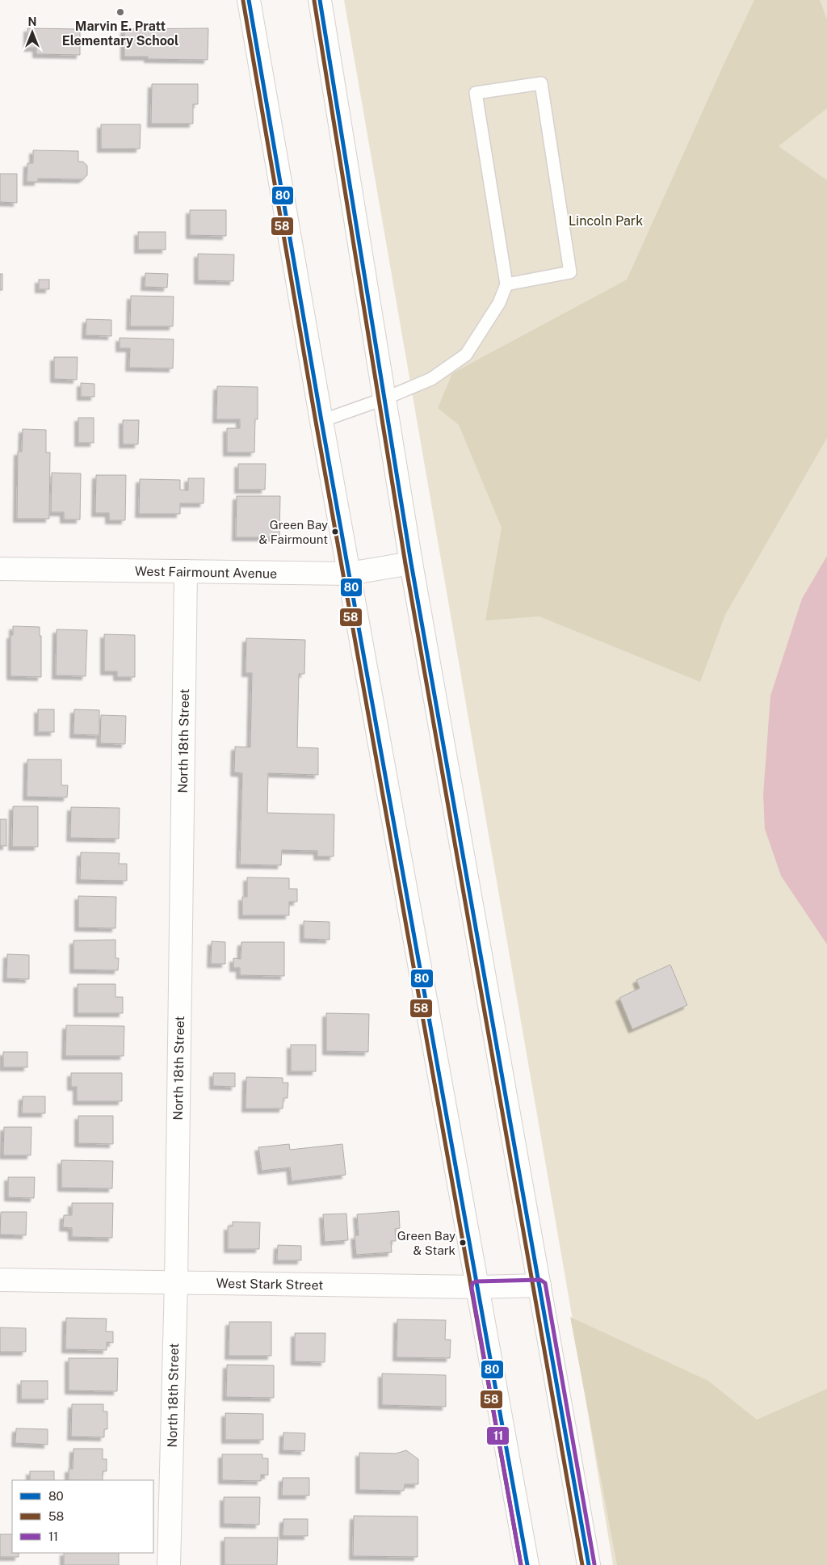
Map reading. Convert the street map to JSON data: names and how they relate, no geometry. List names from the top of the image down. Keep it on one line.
{"streets":{"main road":["West Fairmount Avenue","North 18th Street","West Stark Street"]},"crossings":[["West Fairmount Avenue","North 18th Street"],["North 18th Street","West Stark Street"]],"parks":["Lincoln Park"],"places":["Marvin E. Pratt Elementary School","Green Bay & Fairmount","Green Bay & Stark"],"lines":["transit line 80","transit line 58","transit line 11"],"legend":["80","58","11"],"north":"top"}
